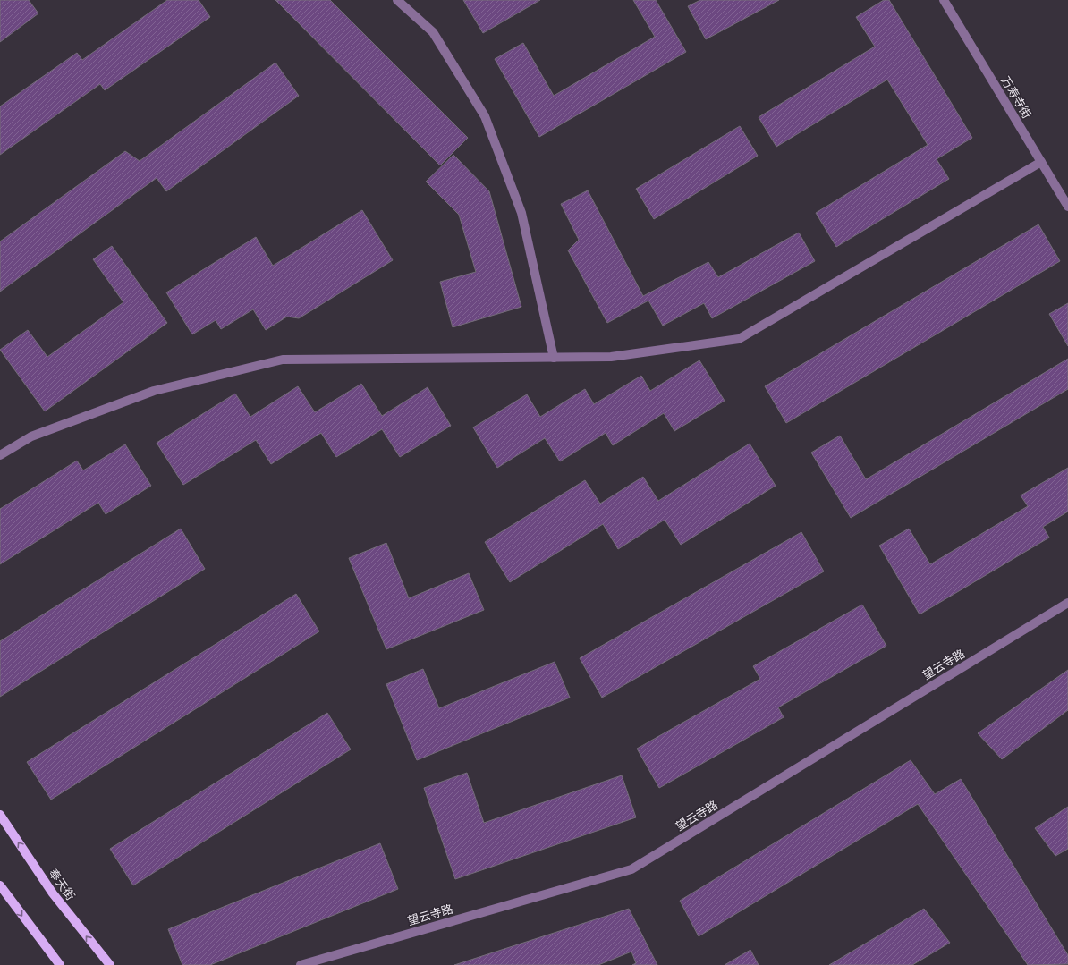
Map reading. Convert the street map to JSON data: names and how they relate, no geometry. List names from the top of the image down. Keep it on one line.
{"streets":{"main road":["奉天街"],"street":["万寿寺街","望云寺路"]}}
